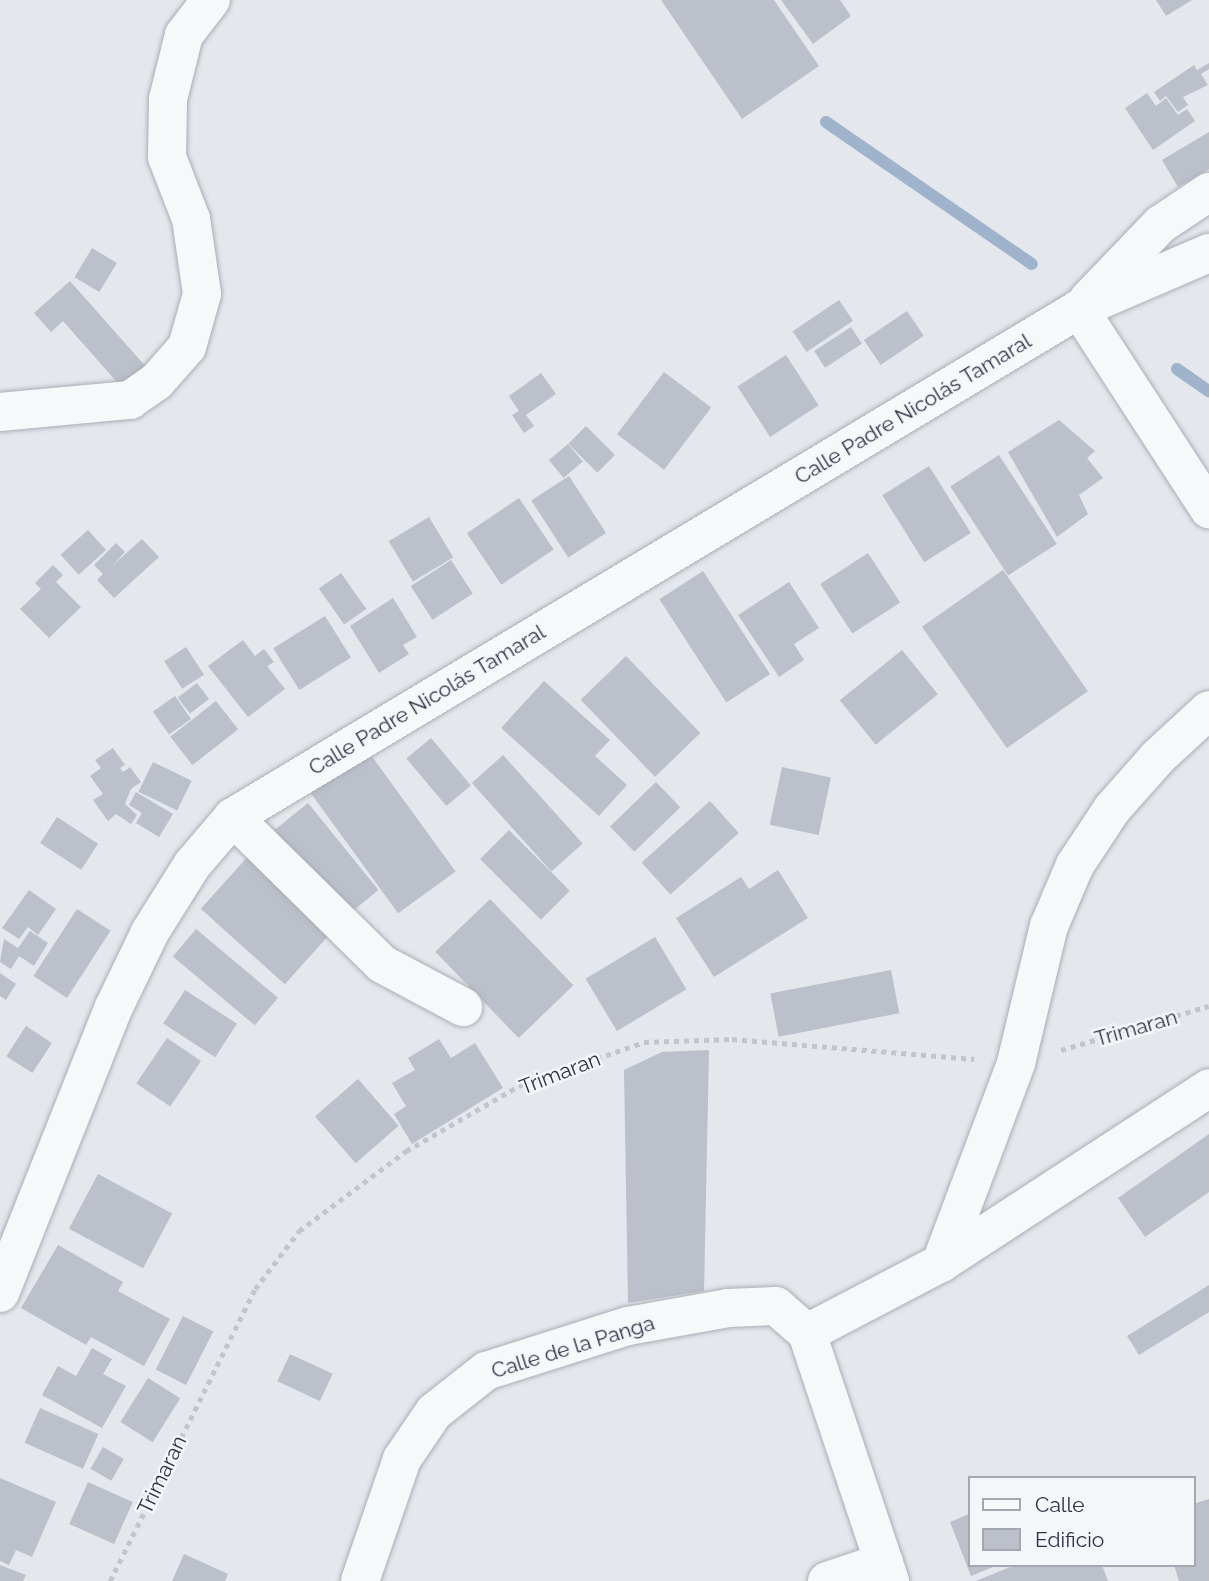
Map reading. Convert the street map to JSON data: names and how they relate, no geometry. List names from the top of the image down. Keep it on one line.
{"streets":{"street":["Calle Padre Nicolás Tamaral","Calle de la Panga"],"path":["Trimaran"]},"legend":["Calle","Edificio"]}
